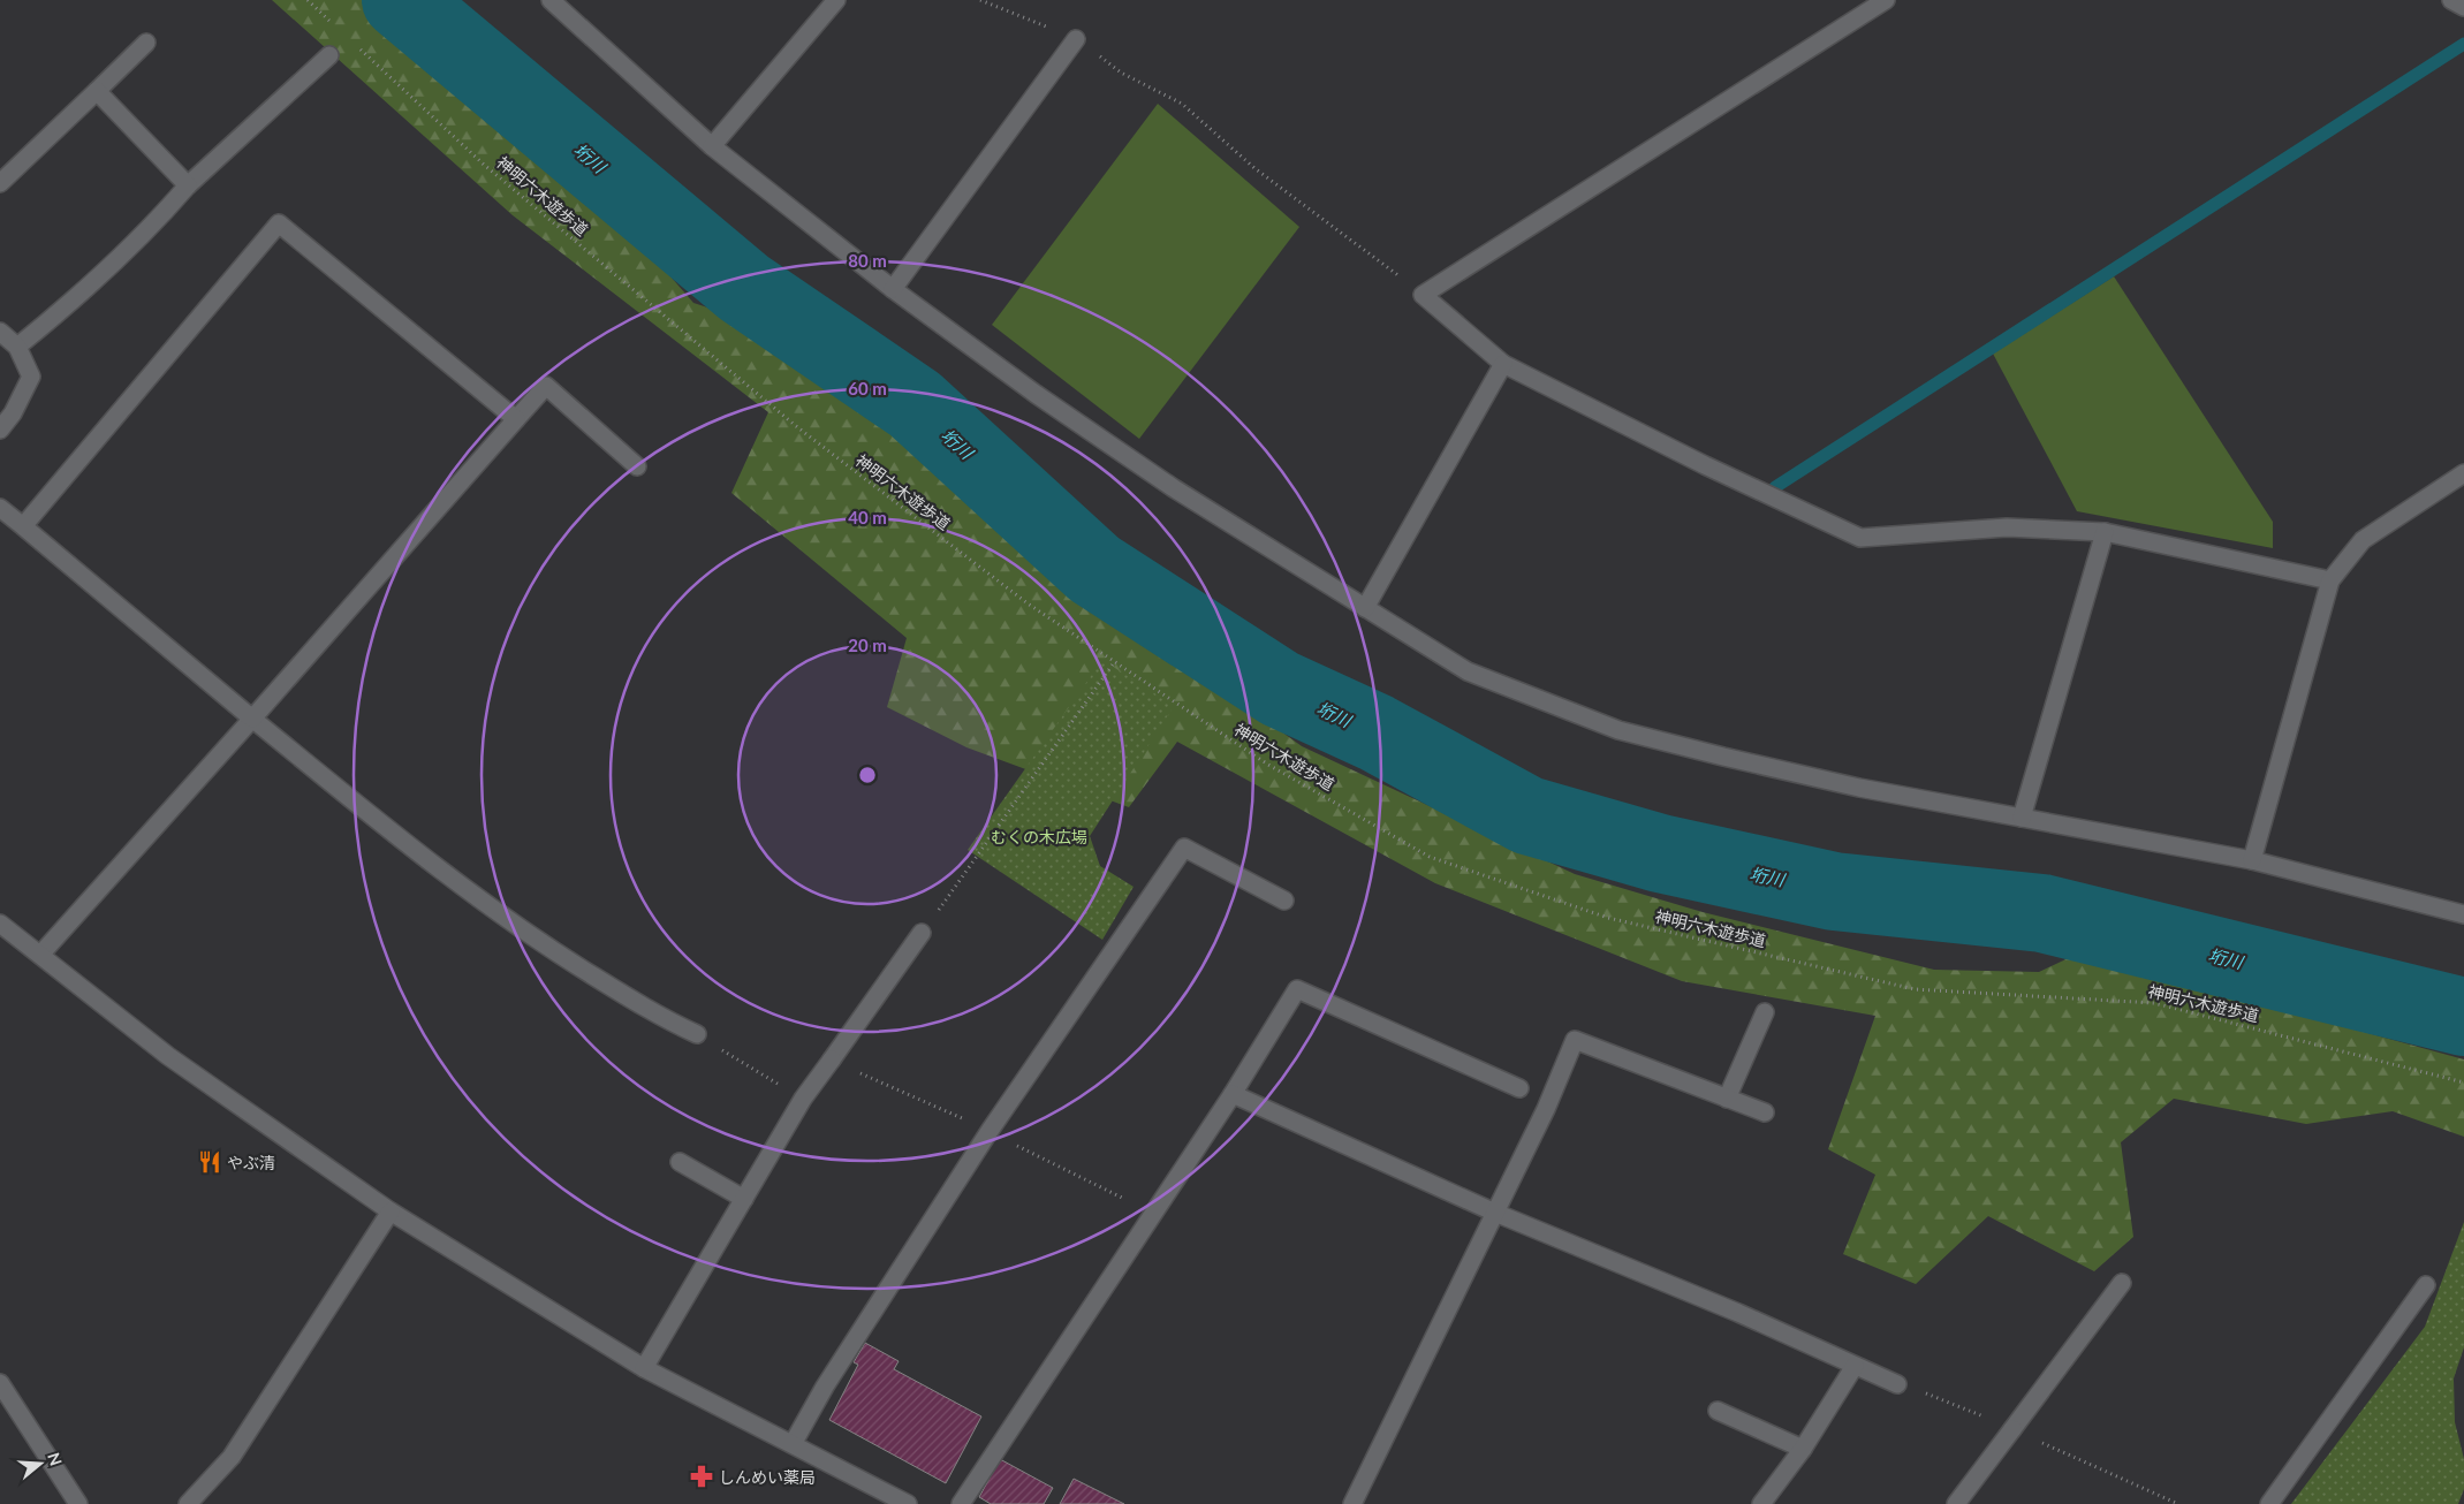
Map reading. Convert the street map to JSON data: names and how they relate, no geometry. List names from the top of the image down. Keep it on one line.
{"streets":{"path":["神明六木遊歩道"]},"water":["垳川"],"parks":["むくの木広場"],"places":{"restaurant":["やぶ清"],"pharmacy":["しんめい薬局"]},"north":"right","rings":["80 m","60 m","40 m","20 m"]}
